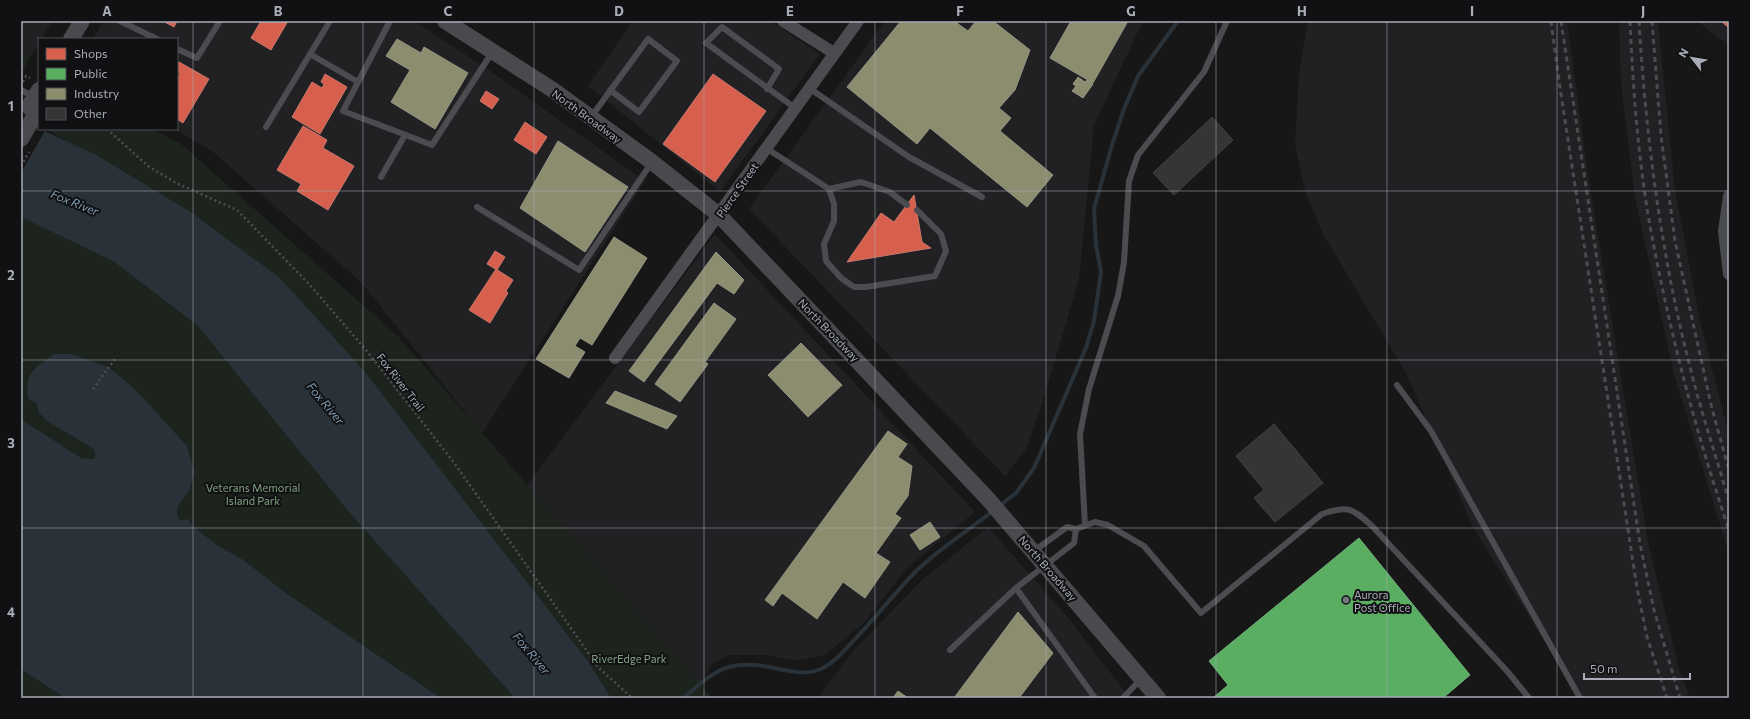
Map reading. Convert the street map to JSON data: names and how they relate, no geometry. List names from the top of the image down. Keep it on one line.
{"streets":{"main road":["North Broadway"],"street":["Pierce Street"],"path":["Fox River Trail"]},"crossings":[["North Broadway","Pierce Street"]],"water":["Fox River"],"parks":["Veterans Memorial Island Park","RiverEdge Park"],"places":["Aurora Post Office"],"legend":["Shops","Public","Industry","Other"],"scale_bar":"50 m","north":"top left","grid":{"columns":["A","B","C","D","E","F","G","H","I","J"],"rows":["1","2","3","4"]}}
